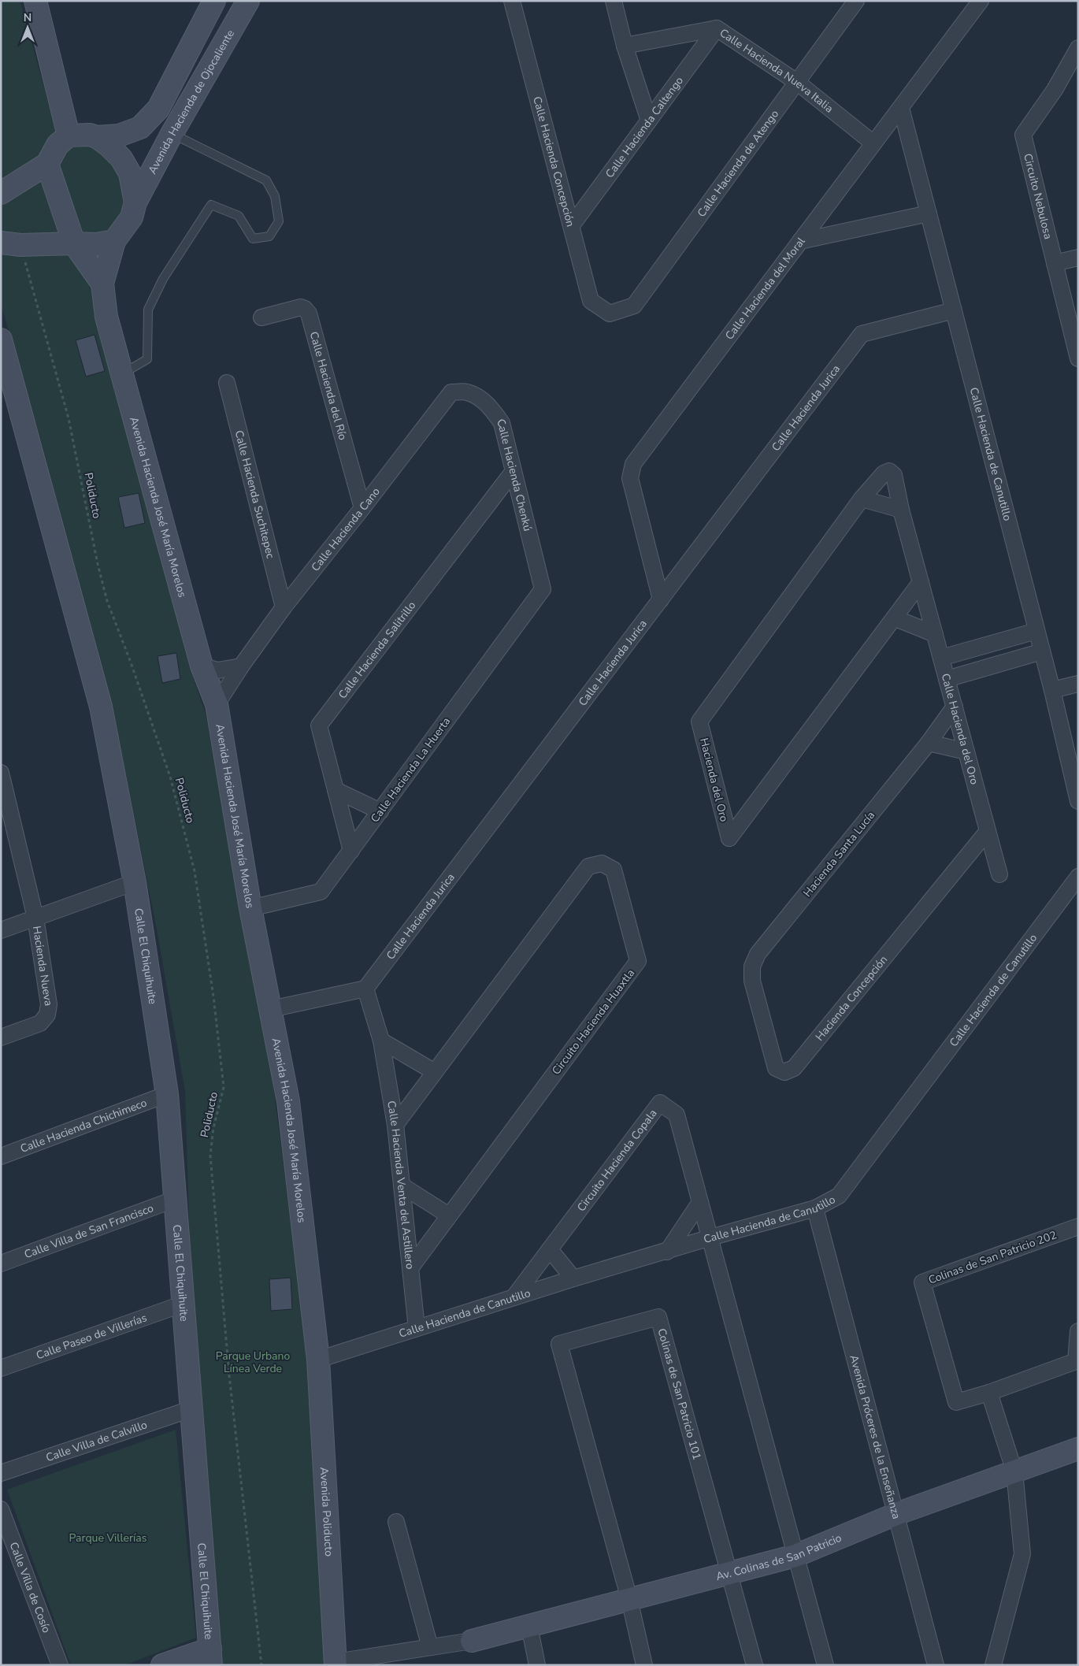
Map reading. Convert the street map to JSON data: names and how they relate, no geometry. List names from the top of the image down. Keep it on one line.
{"streets":{"main road":["Avenida Hacienda de Ojocaliente","Avenida Hacienda José María Morelos","Calle El Chiquihuite","Avenida Poliducto","Av. Colinas de San Patricio"],"street":["Calle Hacienda Nueva Italia","Calle Hacienda Caltengo","Calle Hacienda Concepción","Calle Hacienda de Atengo","Circuito Nebulosa","Calle Hacienda del Moral","Calle Hacienda del Río","Calle Hacienda Jurica","Calle Hacienda de Canutillo","Calle Hacienda Chenkú","Calle Hacienda Suchitepec","Calle Hacienda Cano","Calle Hacienda Salitrillo","Calle Hacienda del Oro","Calle Hacienda La Huerta","Hacienda del Oro","Hacienda Santa Lucía","Hacienda Nueva","Hacienda Concepción","Circuito Hacienda Huaxtla","Calle Hacienda Chichimeco","Circuito Hacienda Copala","Calle Hacienda Venta del Astillero","Calle Villa de San Francisco","Colinas de San Patricio 202","Calle Paseo de Villerías","Colinas de San Patricio 101","Avenida Próceres de la Enseñanza","Calle Villa de Calvillo","Calle Villa de Cosío"],"path":["Poliducto"]},"crossings":[["Calle Hacienda Nueva Italia","Calle Hacienda Caltengo"],["Calle Hacienda Nueva Italia","Calle Hacienda de Atengo"],["Calle Hacienda Nueva Italia","Calle Hacienda del Moral"],["Avenida Hacienda de Ojocaliente","Avenida Hacienda José María Morelos"],["Calle Hacienda Caltengo","Calle Hacienda Concepción"],["Calle Hacienda Concepción","Calle Hacienda de Atengo"],["Calle Hacienda del Moral","Calle Hacienda Jurica"],["Calle Hacienda del Moral","Calle Hacienda de Canutillo"],["Calle Hacienda del Río","Calle Hacienda Cano"],["Calle Hacienda Jurica","Calle Hacienda de Canutillo"],["Calle Hacienda Jurica","Calle Hacienda Venta del Astillero"],["Calle Hacienda de Canutillo","Avenida Hacienda José María Morelos"],["Calle Hacienda de Canutillo","Circuito Hacienda Copala"],["Calle Hacienda de Canutillo","Calle Hacienda Venta del Astillero"],["Calle Hacienda de Canutillo","Avenida Próceres de la Enseñanza"],["Calle Hacienda de Canutillo","Avenida Poliducto"],["Calle Hacienda Chenkú","Calle Hacienda Cano"],["Calle Hacienda Chenkú","Calle Hacienda Salitrillo"],["Calle Hacienda Chenkú","Calle Hacienda La Huerta"],["Calle Hacienda Suchitepec","Calle Hacienda Cano"],["Avenida Hacienda José María Morelos","Calle Hacienda Cano"],["Avenida Hacienda José María Morelos","Calle Hacienda La Huerta"],["Avenida Hacienda José María Morelos","Avenida Poliducto"],["Calle Hacienda Salitrillo","Calle Hacienda La Huerta"],["Calle Hacienda del Oro","Hacienda del Oro"],["Calle Hacienda del Oro","Hacienda Santa Lucía"],["Calle Hacienda del Oro","Hacienda Concepción"],["Hacienda Santa Lucía","Hacienda Concepción"],["Calle El Chiquihuite","Calle Hacienda Chichimeco"],["Calle El Chiquihuite","Calle Villa de San Francisco"],["Calle El Chiquihuite","Calle Paseo de Villerías"],["Calle El Chiquihuite","Calle Villa de Calvillo"],["Circuito Hacienda Huaxtla","Calle Hacienda Venta del Astillero"],["Colinas de San Patricio 101","Av. Colinas de San Patricio"],["Avenida Próceres de la Enseñanza","Av. Colinas de San Patricio"]],"parks":["Parque Urbano Línea Verde","Parque Villerías"],"north":"top"}
